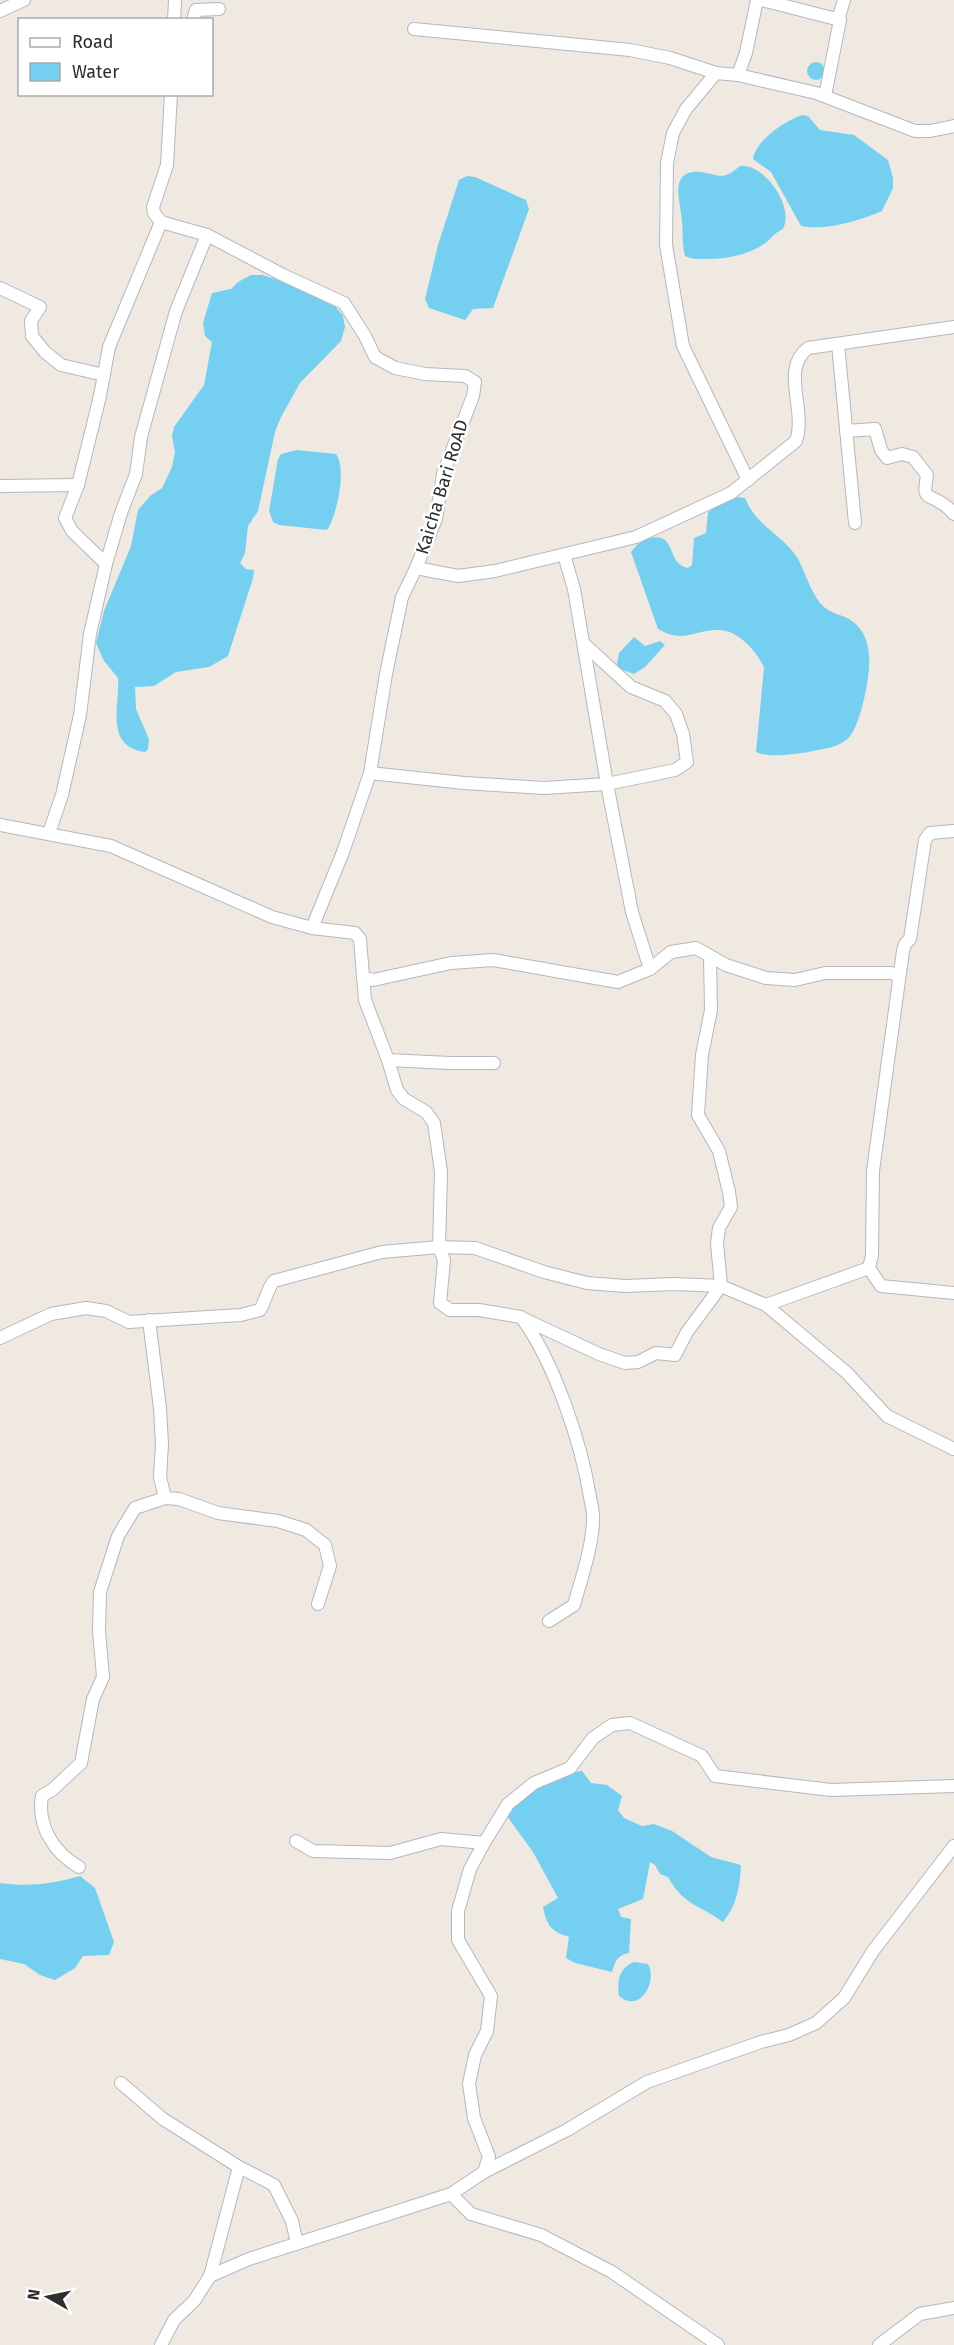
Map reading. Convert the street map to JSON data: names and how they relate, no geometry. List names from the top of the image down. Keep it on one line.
{"streets":{"street":["Kaicha Bari RoAD"]},"legend":["Road","Water"],"north":"left"}
